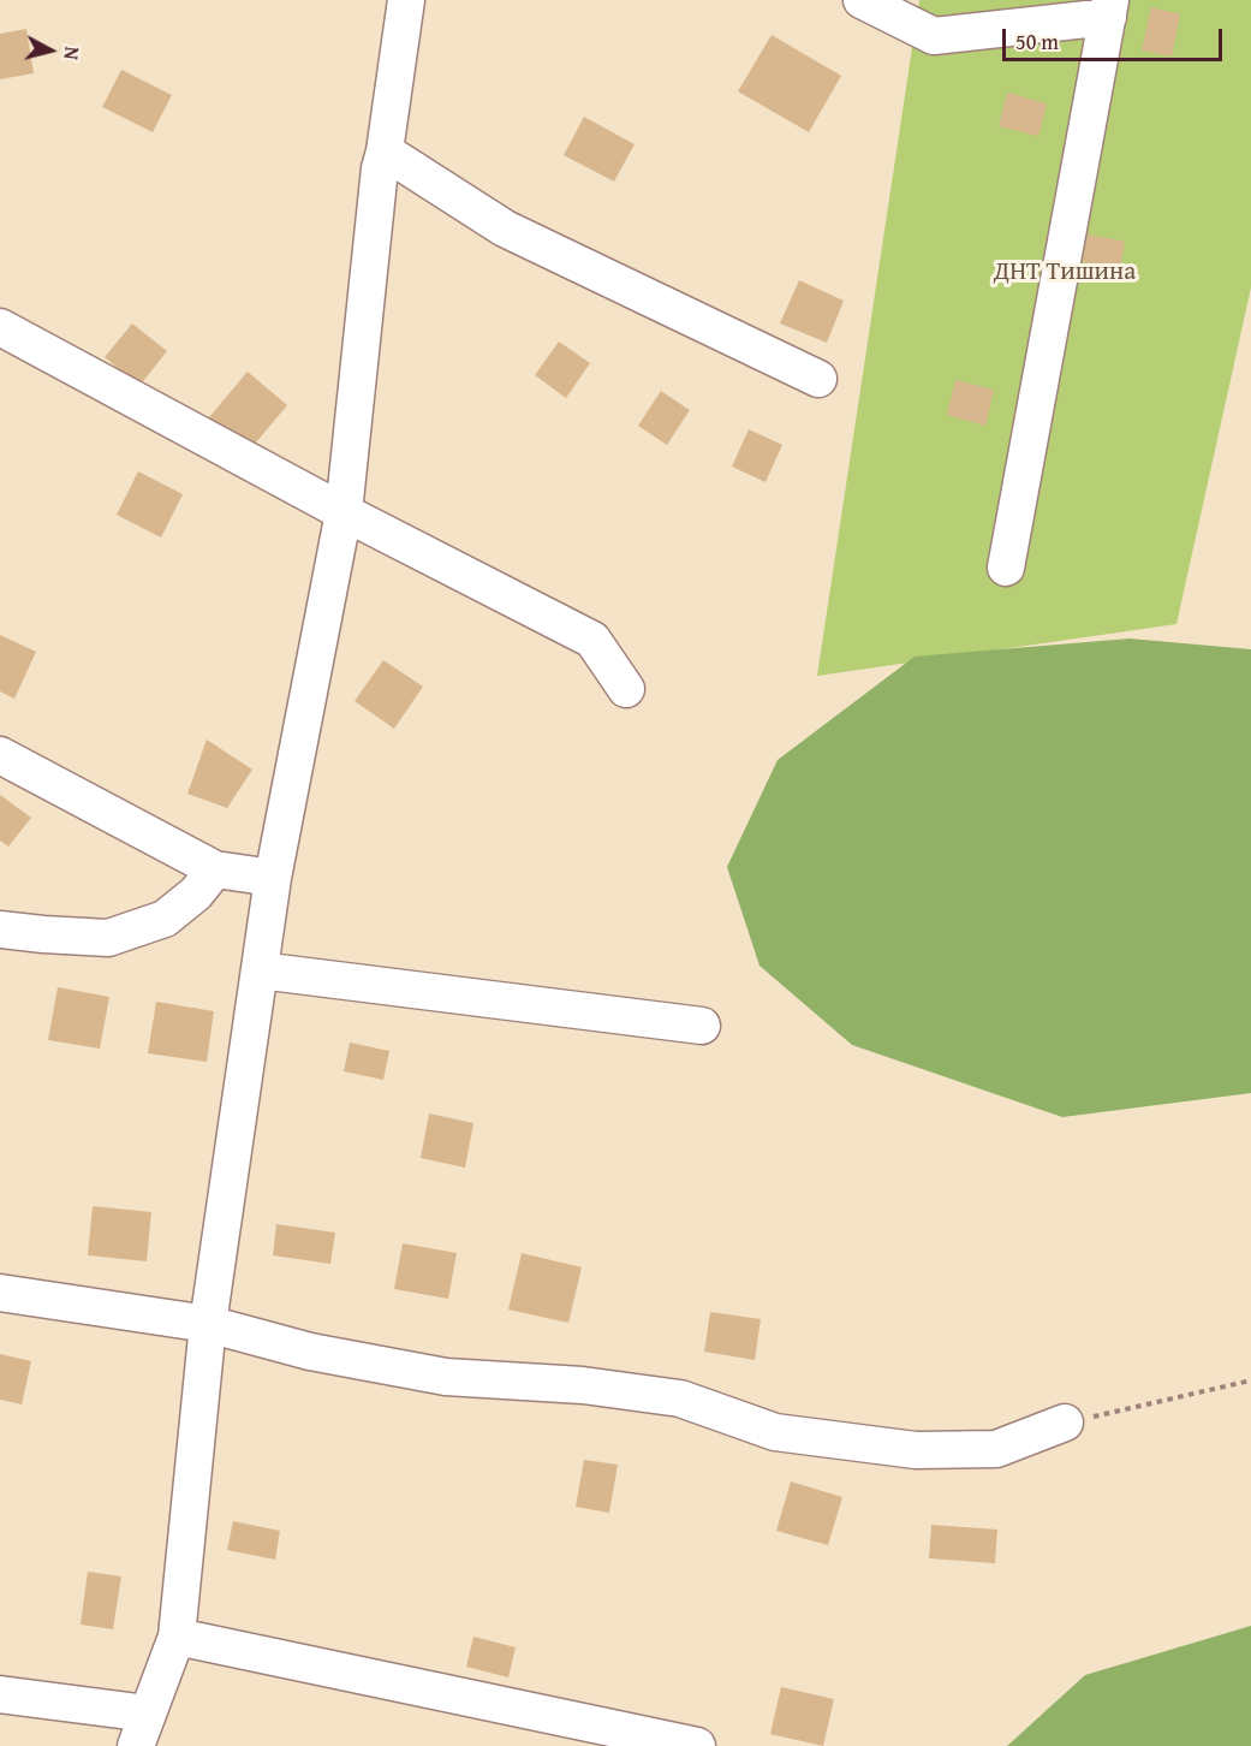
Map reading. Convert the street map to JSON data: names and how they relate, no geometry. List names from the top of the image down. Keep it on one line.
{"parks":["ДНТ Тишина"],"scale_bar":"50 m","north":"right"}
